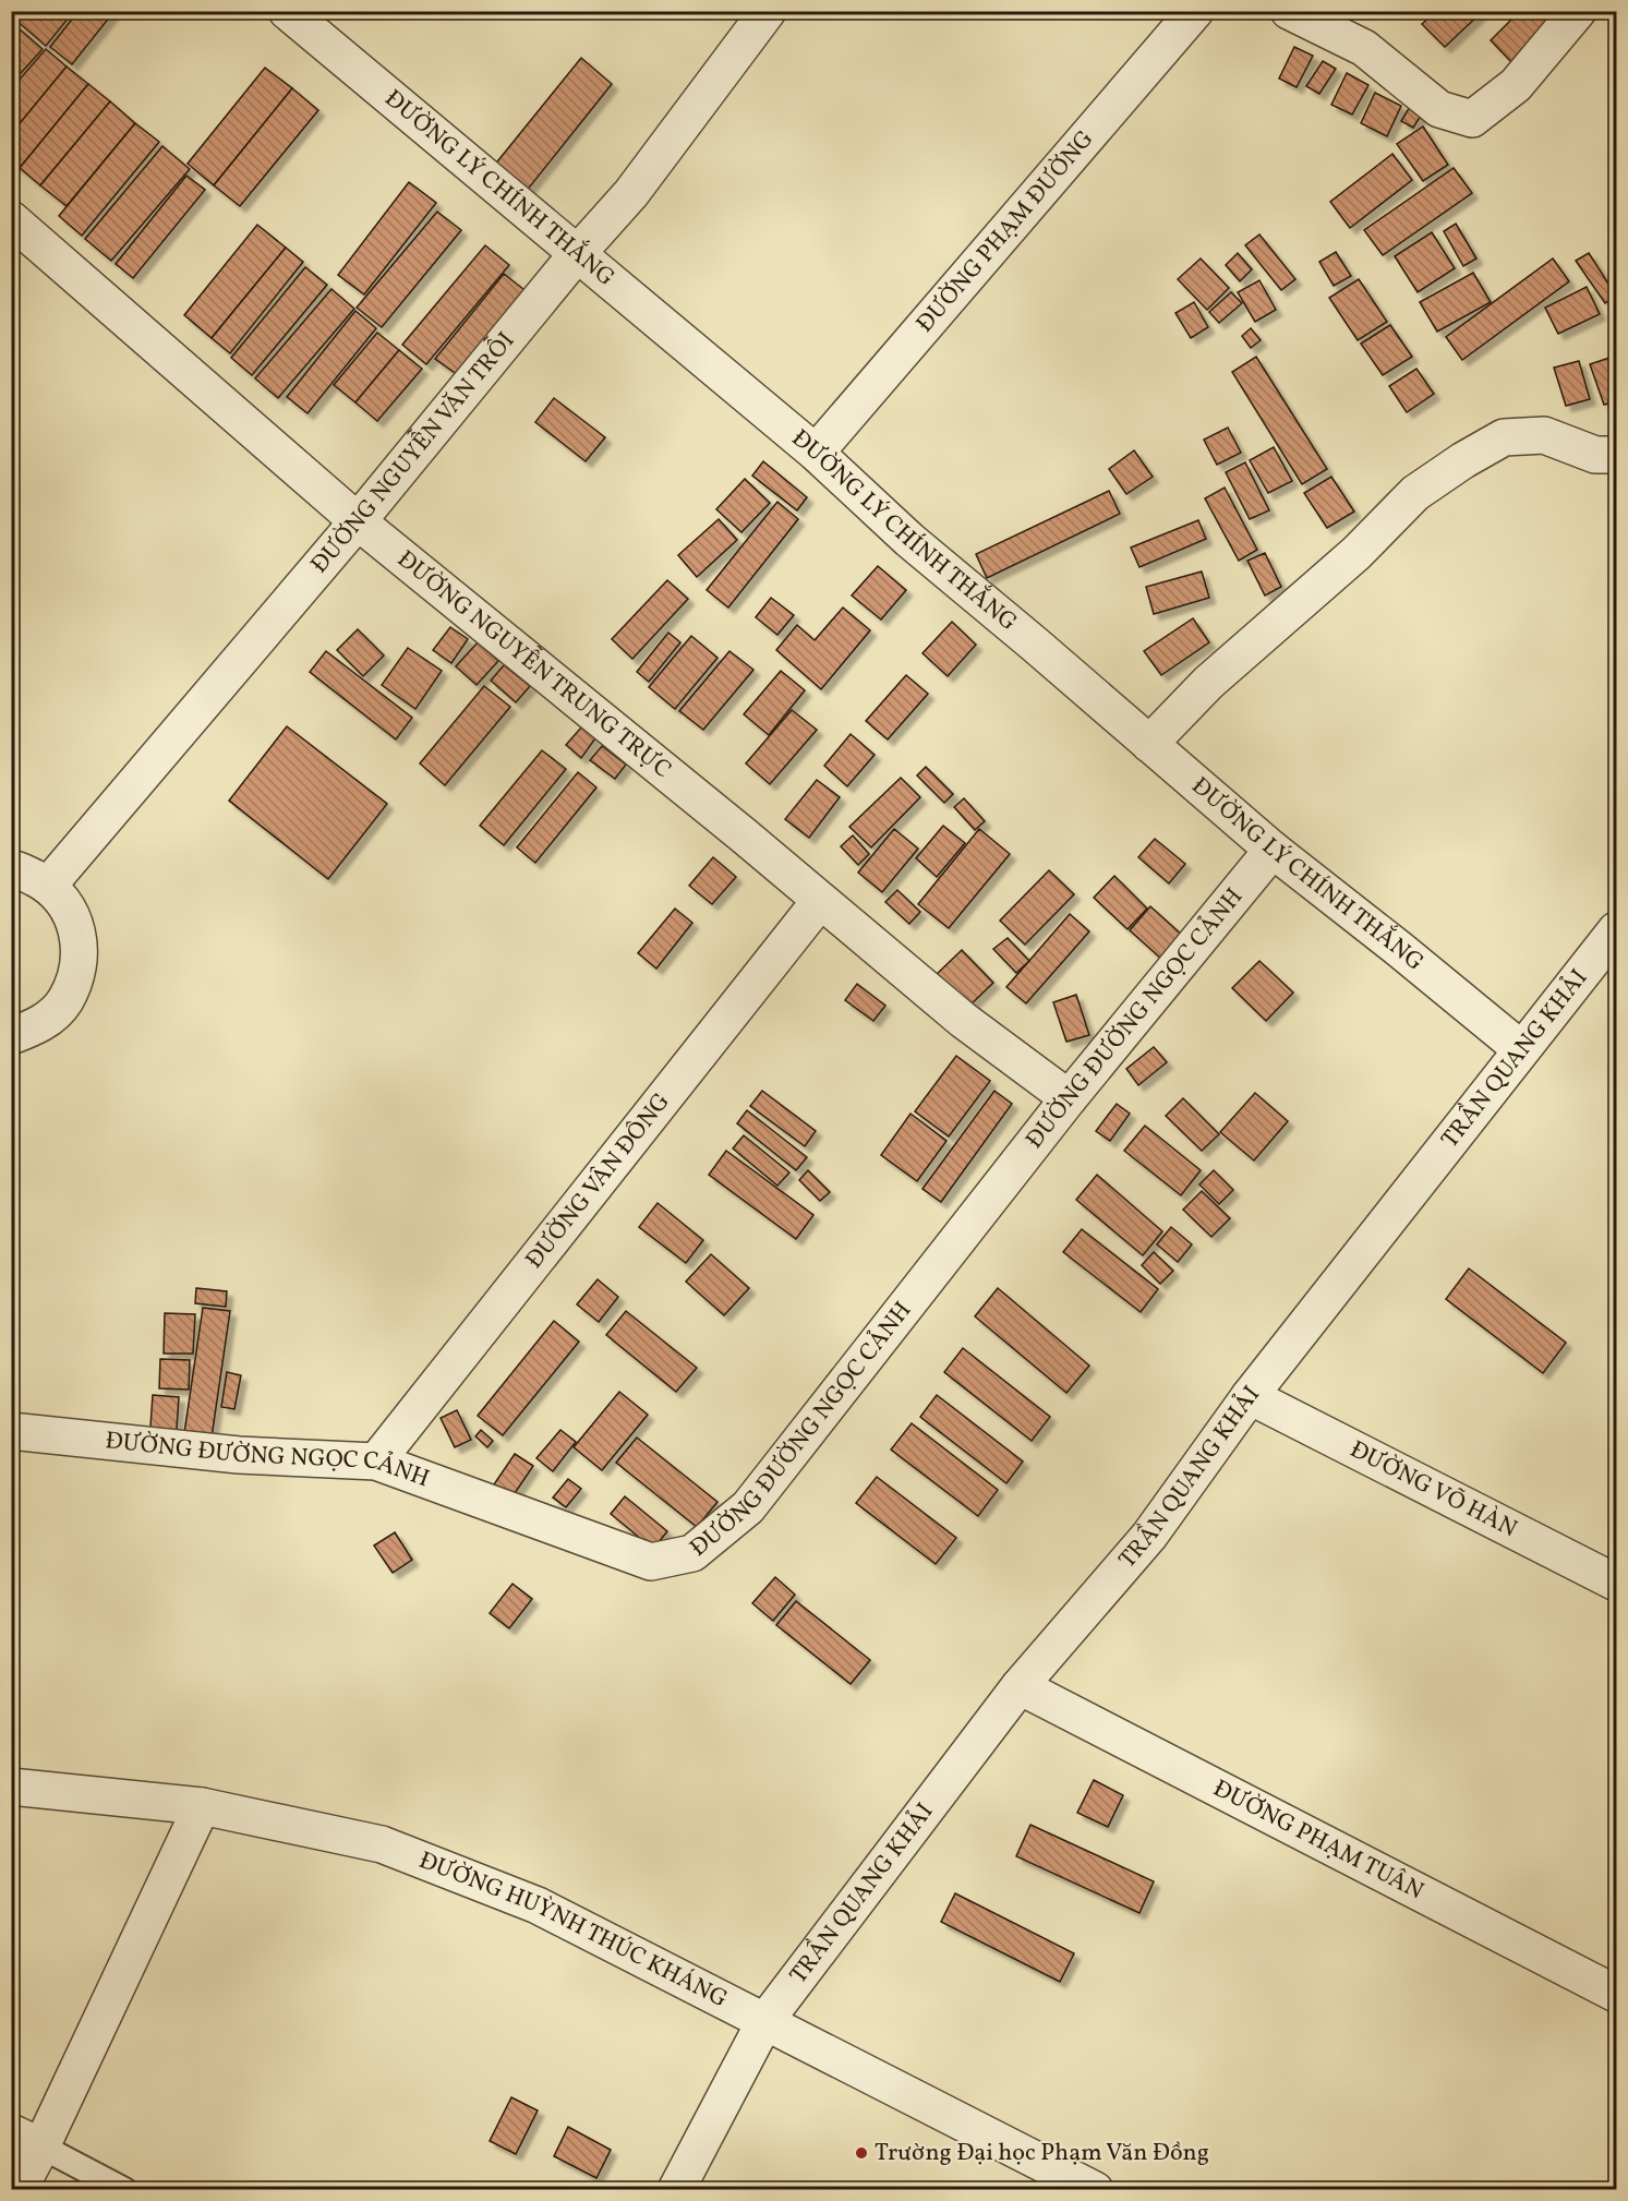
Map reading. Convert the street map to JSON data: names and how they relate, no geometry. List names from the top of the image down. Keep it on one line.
{"streets":{"street":["ĐƯỜNG LÝ CHÍNH THẮNG","ĐƯỜNG PHẠM ĐƯỜNG","ĐƯỜNG NGUYỄN VĂN TRỖI","ĐƯỜNG NGUYỄN TRUNG TRỰC","ĐƯỜNG ĐƯỜNG NGỌC CẢNH","TRẦN QUANG KHẢI","ĐƯỜNG VÂN ĐÔNG","ĐƯỜNG VÕ HÀN","ĐƯỜNG PHẠM TUÂN","ĐƯỜNG HUỲNH THÚC KHÁNG"]},"crossings":[["ĐƯỜNG LÝ CHÍNH THẮNG","ĐƯỜNG PHẠM ĐƯỜNG"],["ĐƯỜNG LÝ CHÍNH THẮNG","ĐƯỜNG NGUYỄN VĂN TRỖI"],["ĐƯỜNG LÝ CHÍNH THẮNG","ĐƯỜNG ĐƯỜNG NGỌC CẢNH"],["ĐƯỜNG LÝ CHÍNH THẮNG","TRẦN QUANG KHẢI"],["ĐƯỜNG NGUYỄN VĂN TRỖI","ĐƯỜNG NGUYỄN TRUNG TRỰC"],["ĐƯỜNG NGUYỄN TRUNG TRỰC","ĐƯỜNG ĐƯỜNG NGỌC CẢNH"],["ĐƯỜNG NGUYỄN TRUNG TRỰC","ĐƯỜNG VÂN ĐÔNG"],["ĐƯỜNG ĐƯỜNG NGỌC CẢNH","ĐƯỜNG VÂN ĐÔNG"],["TRẦN QUANG KHẢI","ĐƯỜNG VÕ HÀN"],["TRẦN QUANG KHẢI","ĐƯỜNG PHẠM TUÂN"],["TRẦN QUANG KHẢI","ĐƯỜNG HUỲNH THÚC KHÁNG"]],"places":["Trường Đại học Phạm Văn Đồng"]}
